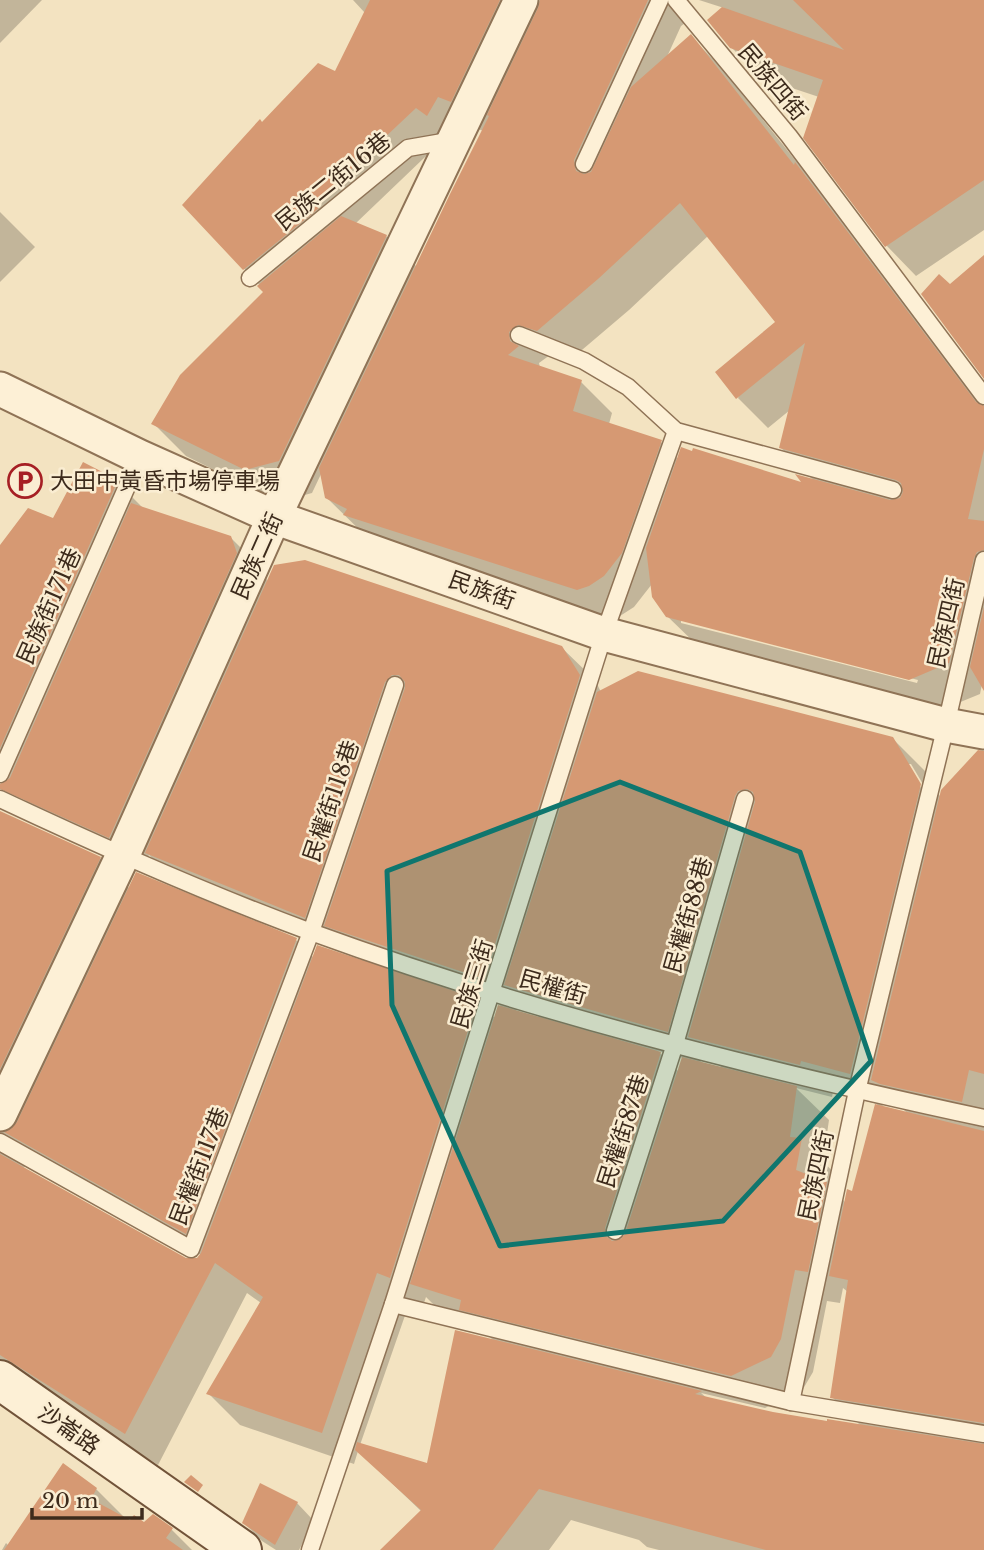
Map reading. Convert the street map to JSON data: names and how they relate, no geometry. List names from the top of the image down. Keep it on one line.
{"streets":{"street":["民族二街","民族街","沙崙路"],"lane":["民族四街","民族二街16巷","民族街171巷","民權街118巷","民權街88巷","民族三街","民權街","民權街87巷","民權街117巷"]},"crossings":[["民族四街","民族街"],["民族四街","民權街"],["民族二街16巷","民族二街"],["民族二街","民族街"],["民族二街","民權街"],["民族街","民族街171巷"],["民族街","民族三街"],["民權街118巷","民權街"],["民權街118巷","民權街117巷"],["民權街88巷","民權街"],["民權街88巷","民權街87巷"],["民族三街","民權街"],["民權街","民權街87巷"],["民權街","民權街117巷"]],"places":{"parking":["大田中黃昏市場停車場"]},"scale_bar":"20 m"}
